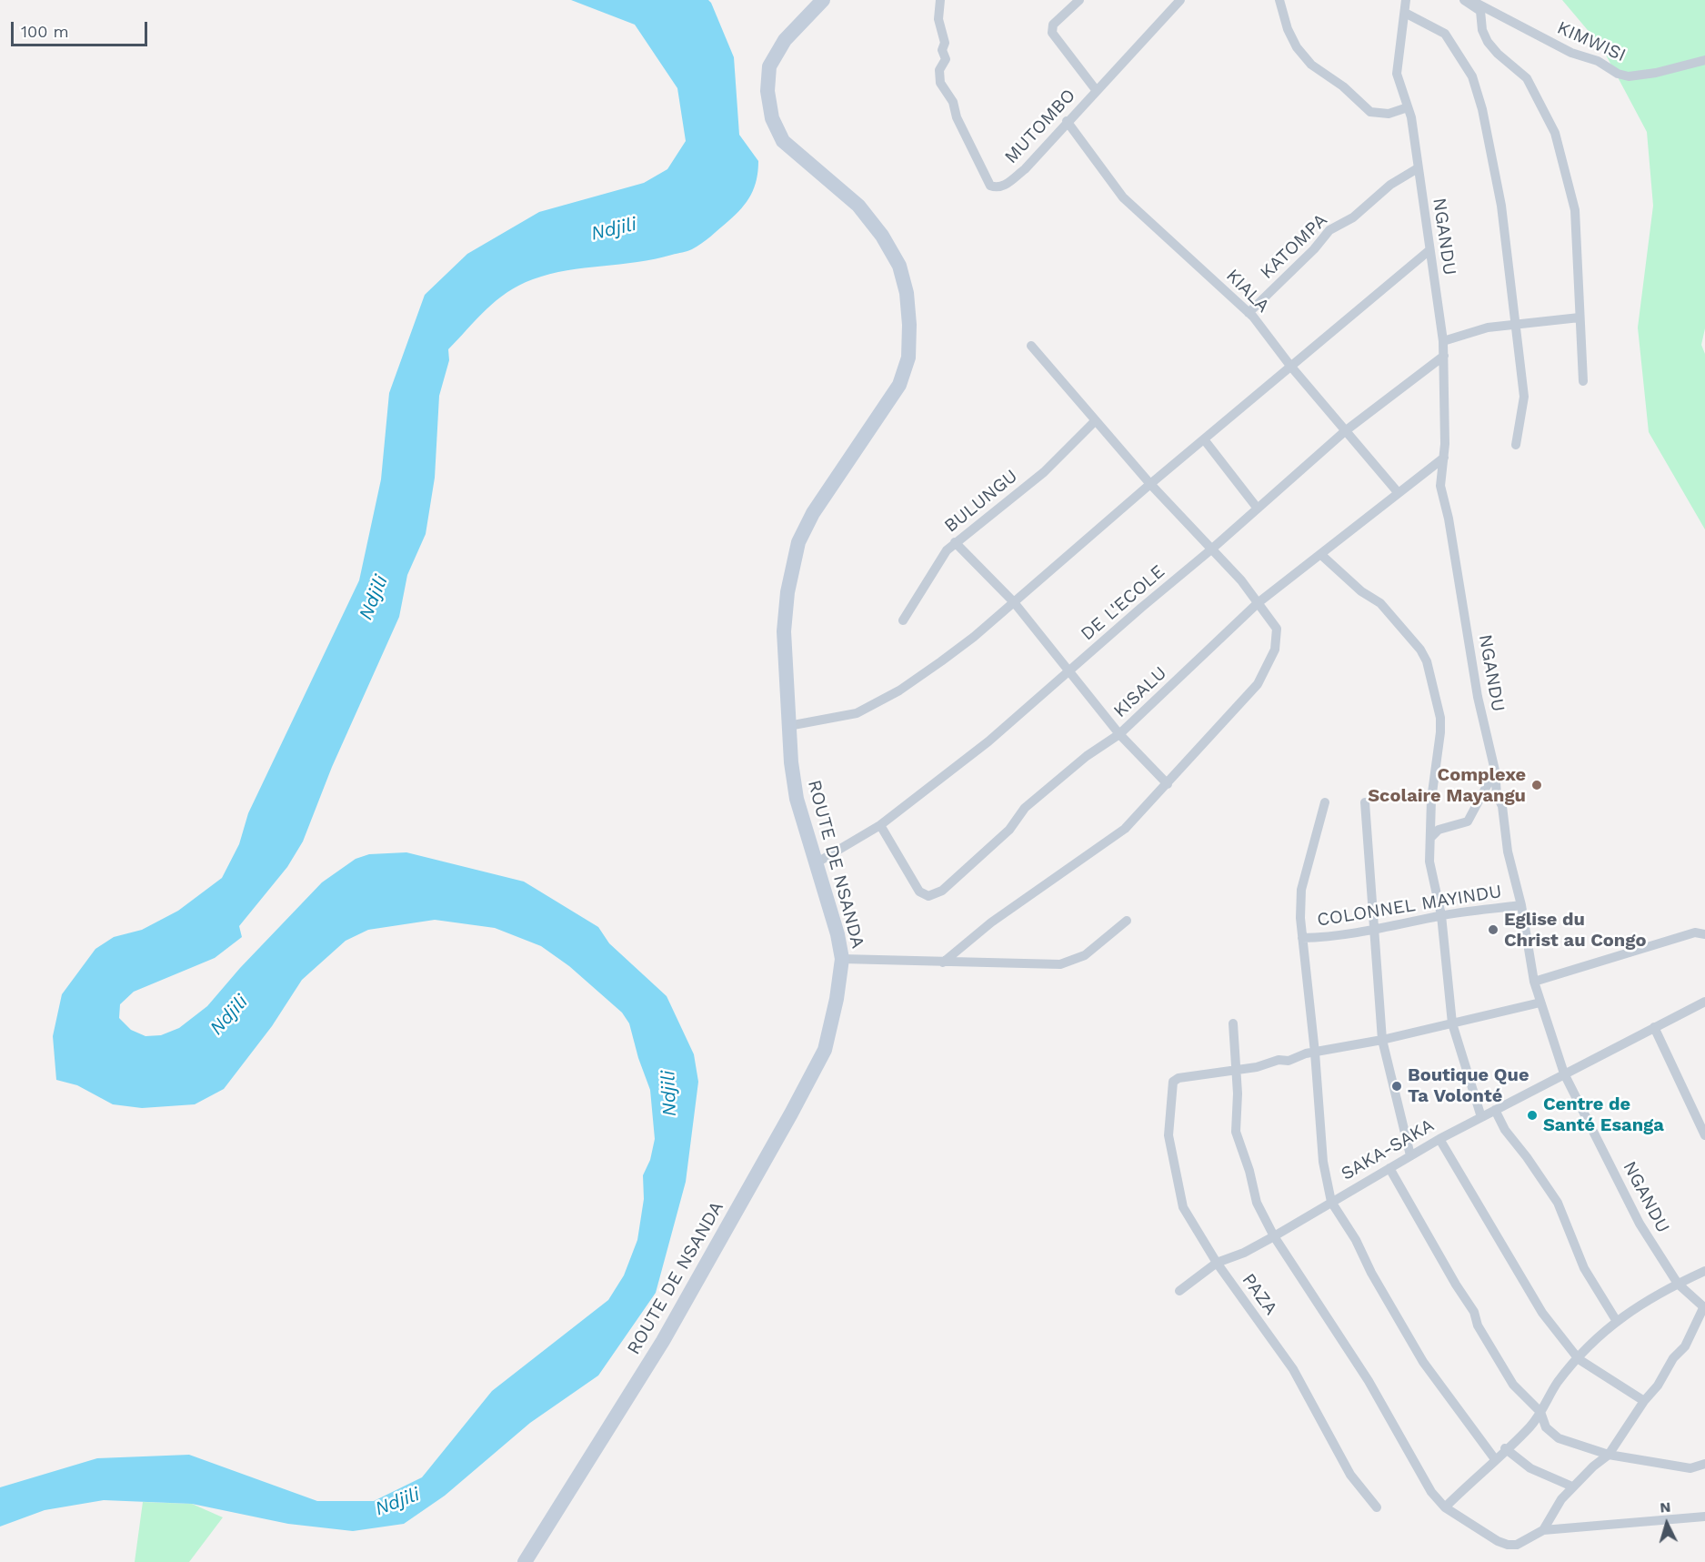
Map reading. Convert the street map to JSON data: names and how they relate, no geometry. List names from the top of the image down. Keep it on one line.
{"streets":{"street":["KIMWISI","MUTOMBO","NGANDU","KATOMPA","KIALA","BULUNGU","DE L'ECOLE","KISALU","ROUTE DE NSANDA","COLONNEL MAYINDU","SAKA-SAKA","PAZA"]},"crossings":[["MUTOMBO","KIALA"],["NGANDU","KATOMPA"],["NGANDU","DE L'ECOLE"],["NGANDU","KISALU"],["NGANDU","COLONNEL MAYINDU"],["NGANDU","SAKA-SAKA"],["KATOMPA","KIALA"],["KIALA","DE L'ECOLE"],["KIALA","KISALU"],["DE L'ECOLE","KISALU"],["DE L'ECOLE","ROUTE DE NSANDA"],["SAKA-SAKA","PAZA"]],"water":["Ndjili"],"places":["Complexe Scolaire Mayangu","Eglise du Christ au Congo","Boutique Que Ta Volonté","Centre de Santé Esanga"],"scale_bar":"100 m","north":"top"}
